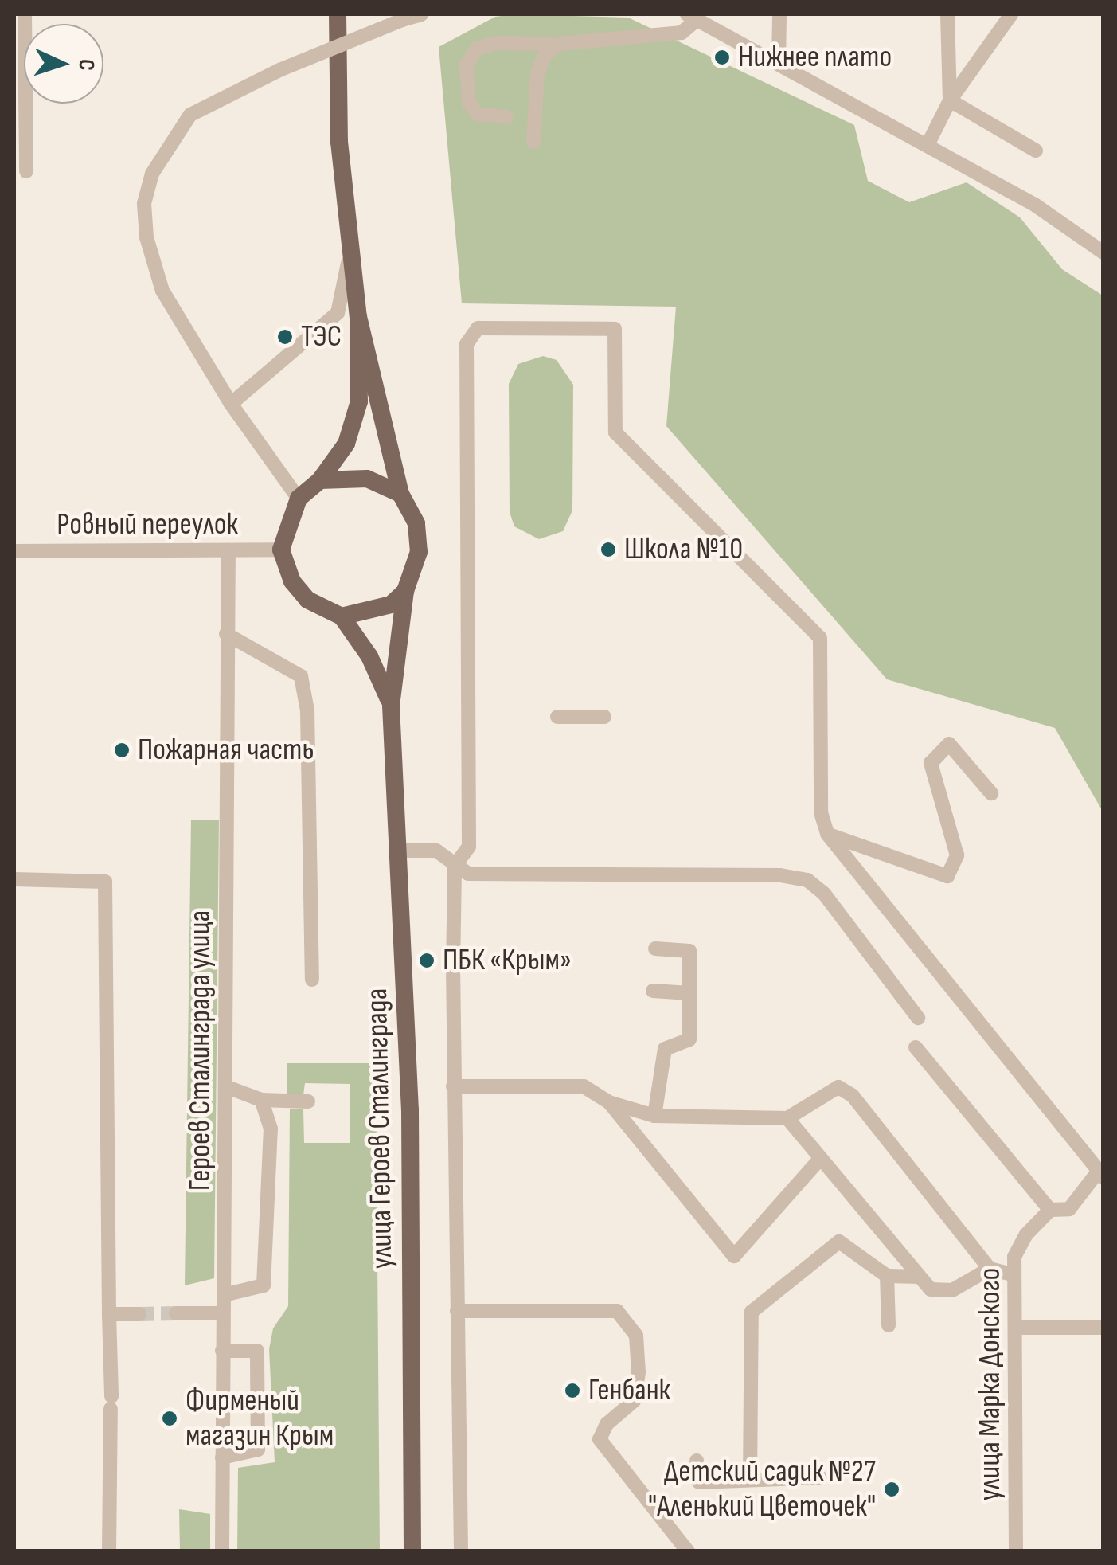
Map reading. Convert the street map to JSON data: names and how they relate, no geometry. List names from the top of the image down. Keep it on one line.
{"streets":{"main road":["улица Героев Сталинграда"],"street":["Ровный переулок","Героев Сталинграда улица","улица Марка Донского"]},"crossings":[["Ровный переулок","Героев Сталинграда улица"],["Ровный переулок","улица Героев Сталинграда"]],"places":["Нижнее плато","ТЭС","Школа №10","Пожарная часть","ПБК «Крым»","Генбанк","Фирменый магазин Крым","Детский садик №27 \"Аленький Цветочек\""],"north":"right"}
